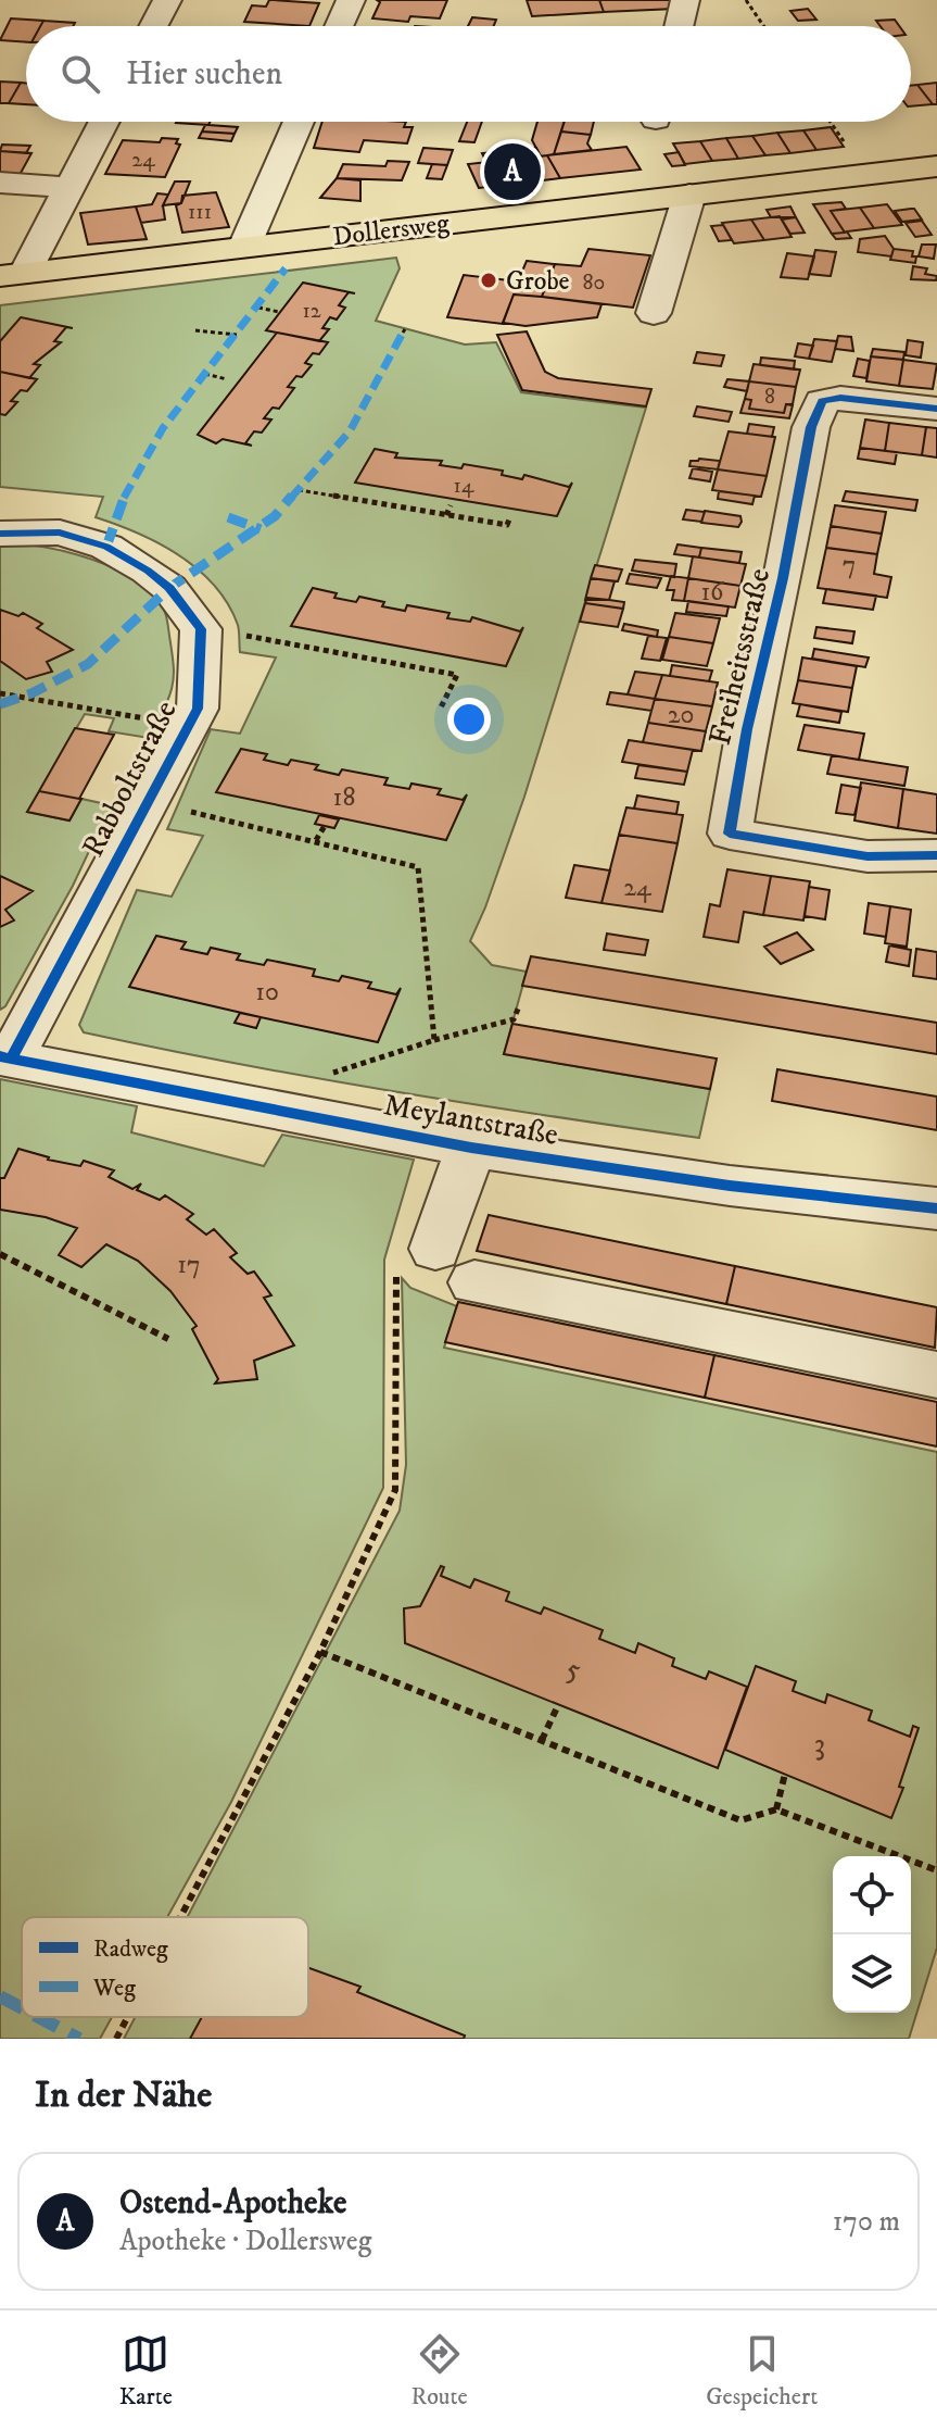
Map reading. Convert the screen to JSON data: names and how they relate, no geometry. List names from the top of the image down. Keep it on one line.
{"streets":{"main road":["Dollersweg"],"street":["Freiheitsstraße","Rabboltstraße","Meylantstraße"]},"crossings":[["Rabboltstraße","Meylantstraße"]],"places":["Grobe"],"house_numbers":["24","111","80","12","8","14","7","16","20","18","24","10","17","5","3"],"legend":["Radweg","Weg"],"page":{"search":"Hier suchen","pins":"A","heading":"In der Nähe","list":[{"mark":"A","name":"Ostend-Apotheke","note":"Apotheke · Dollersweg","value":"170 m"}],"nav":["Karte","Route","Gespeichert"]}}
